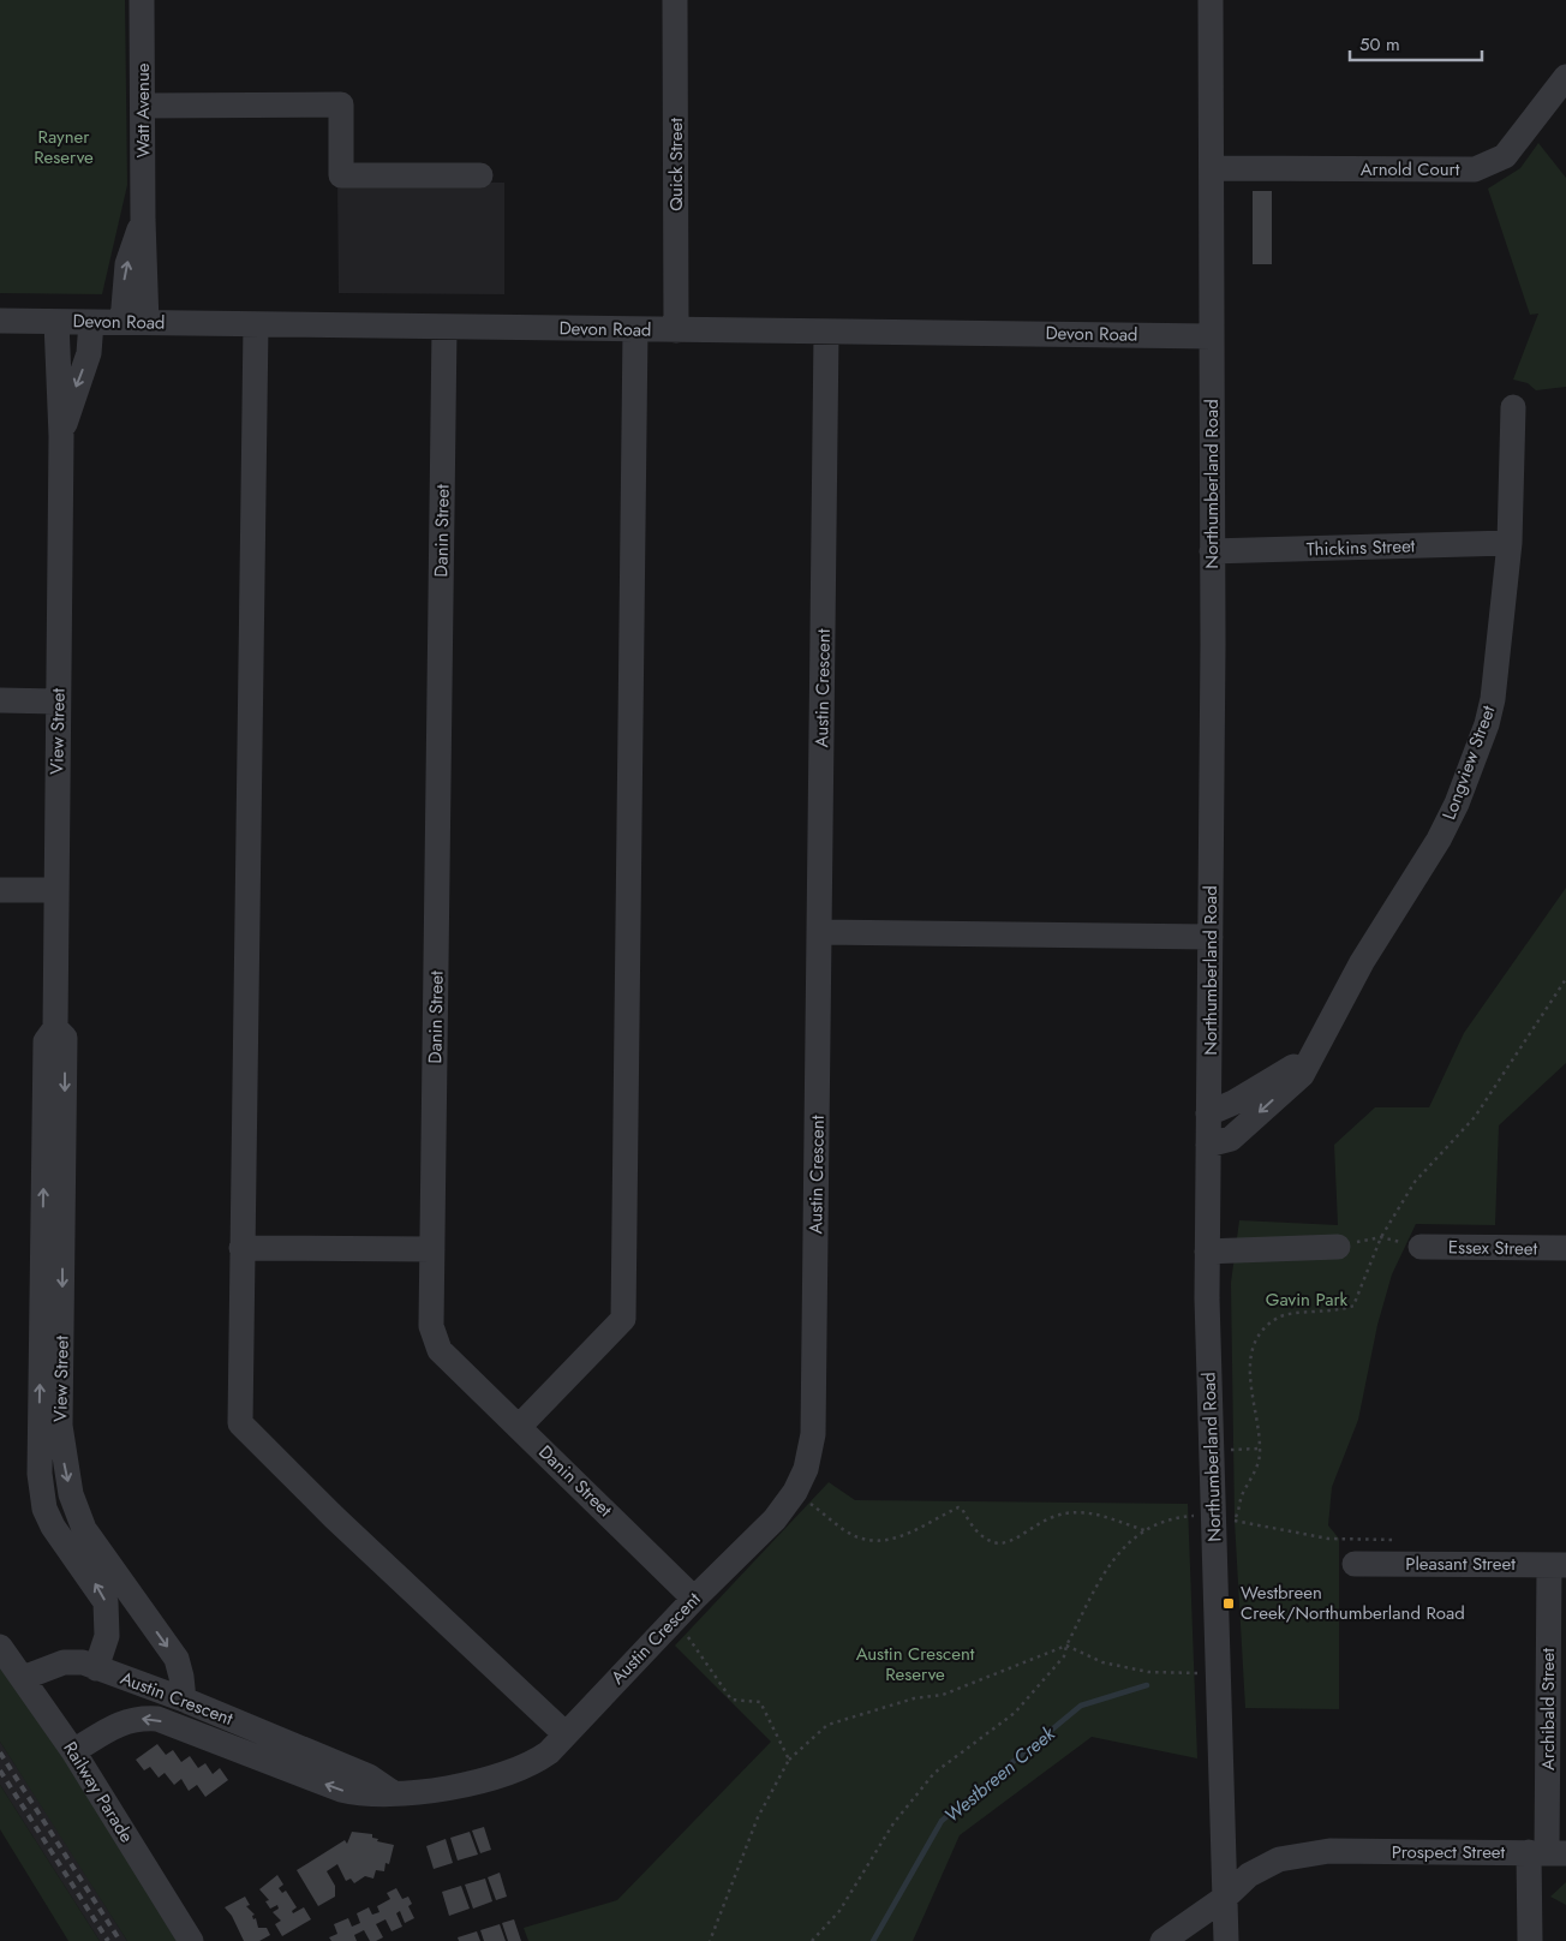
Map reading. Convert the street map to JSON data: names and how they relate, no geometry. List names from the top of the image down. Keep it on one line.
{"streets":{"street":["Watt Avenue","Quick Street","Arnold Court","Devon Road","Northumberland Road","Danin Street","Thickins Street","Austin Crescent","View Street","Longview Street","Essex Street","Pleasant Street","Archibald Street","Railway Parade","Prospect Street"]},"crossings":[["Watt Avenue","Devon Road"],["Quick Street","Devon Road"],["Arnold Court","Northumberland Road"],["Devon Road","Northumberland Road"],["Devon Road","Danin Street"],["Devon Road","Austin Crescent"],["Devon Road","View Street"],["Northumberland Road","Thickins Street"],["Northumberland Road","Longview Street"],["Northumberland Road","Prospect Street"],["Danin Street","Austin Crescent"],["Thickins Street","Longview Street"],["Austin Crescent","View Street"],["Austin Crescent","Railway Parade"],["Pleasant Street","Archibald Street"],["Archibald Street","Prospect Street"]],"water":["Westbreen Creek"],"parks":["Rayner Reserve","Gavin Park","Austin Crescent Reserve"],"places":{"transit":["Westbreen Creek/Northumberland Road"]},"scale_bar":"50 m"}
